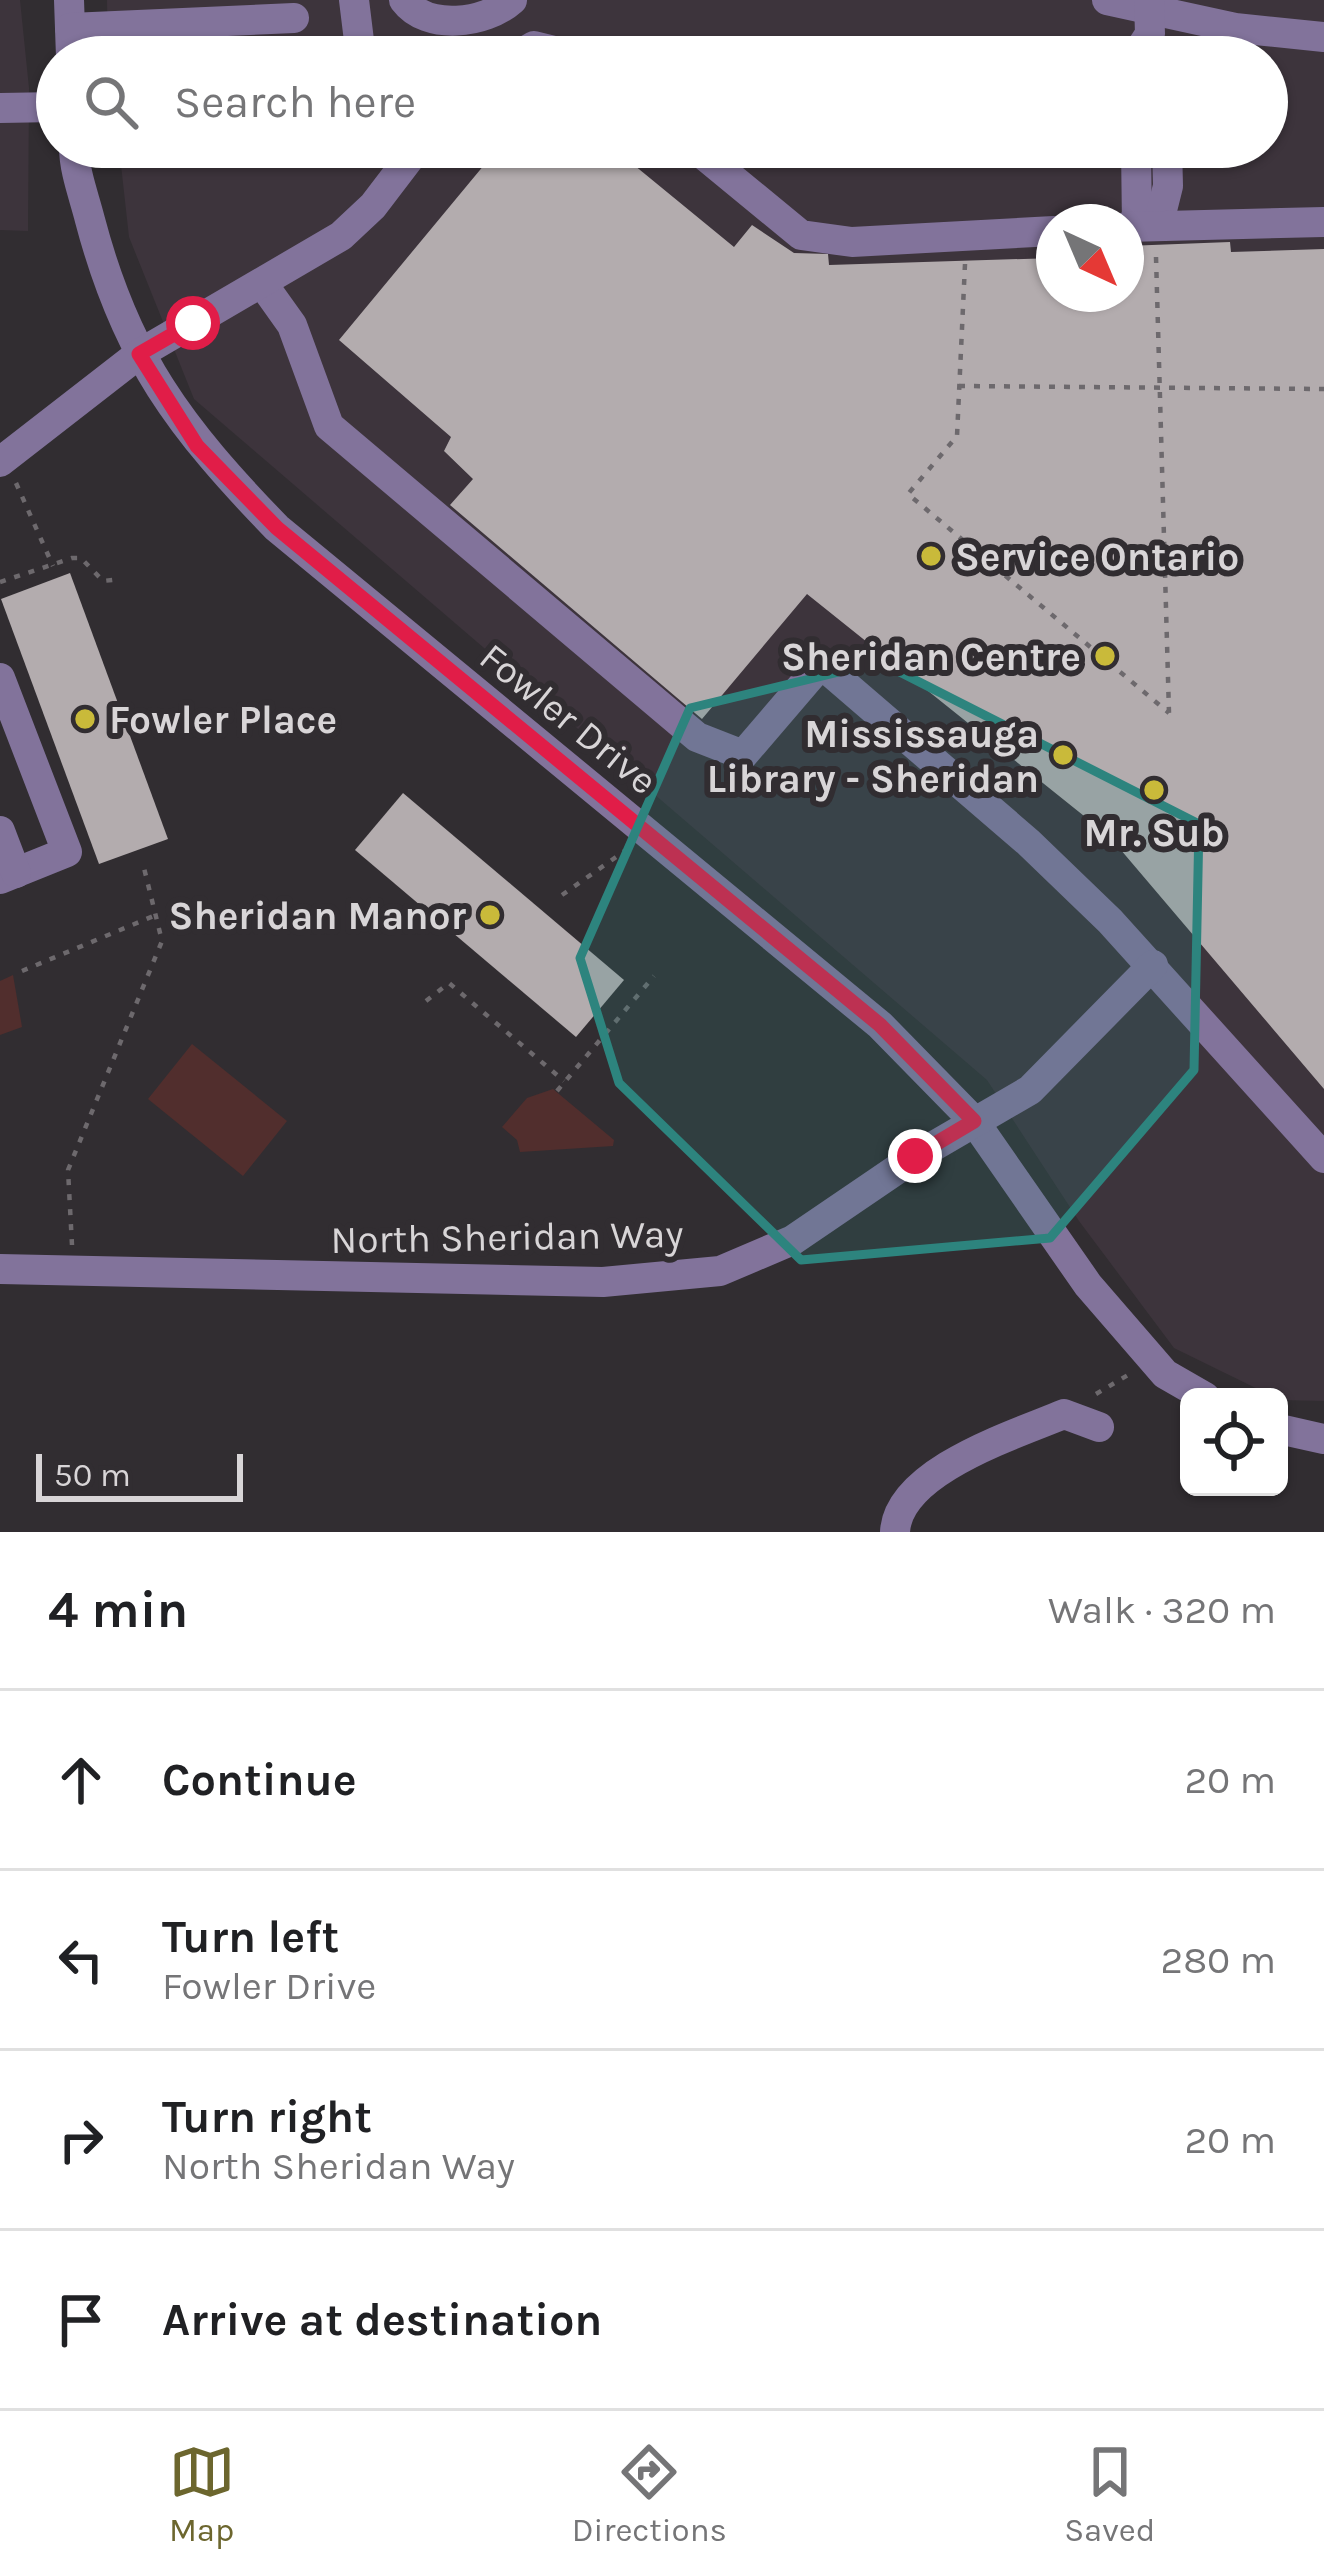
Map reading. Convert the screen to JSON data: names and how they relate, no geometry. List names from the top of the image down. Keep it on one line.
{"streets":{"street":["Fowler Drive","North Sheridan Way"]},"crossings":[["Fowler Drive","North Sheridan Way"]],"places":["Service Ontario","Sheridan Centre","Fowler Place","Mississauga Library - Sheridan","Mr. Sub","Sheridan Manor"],"scale_bar":"50 m","north":"bottom right","page":{"search":"Search here","scale":"50 m","heading":["4 min","Walk · 320 m"],"list":[["Continue","20 m"],["Turn left","Fowler Drive","280 m"],["Turn right","North Sheridan Way","20 m"],"Arrive at destination"],"nav":["Map","Directions","Saved"]}}
